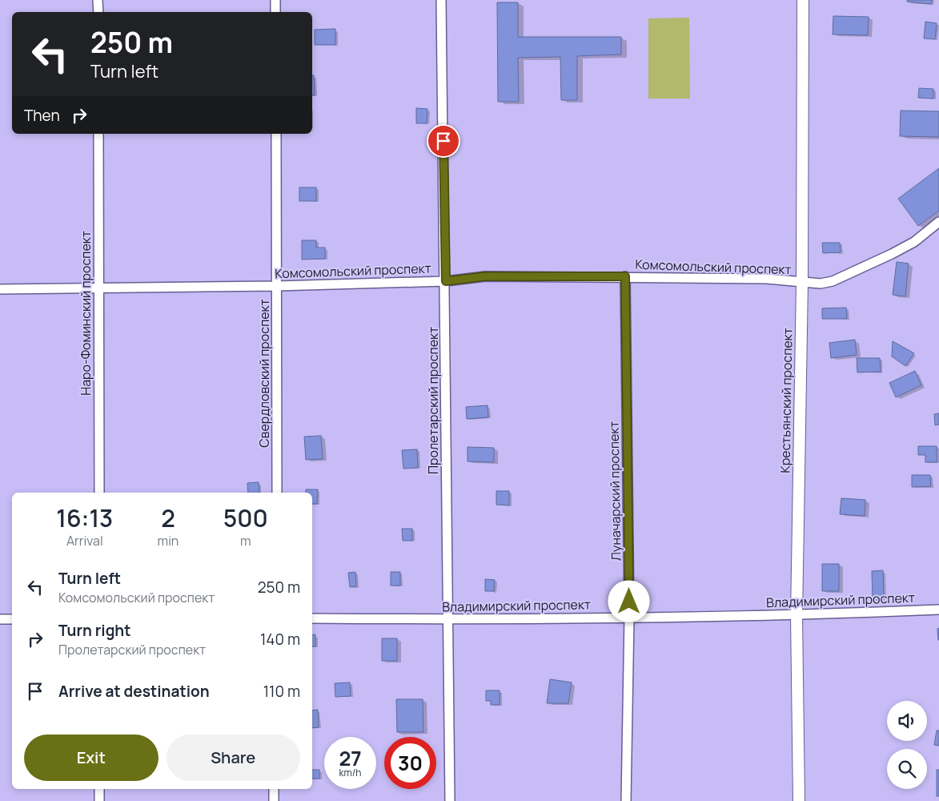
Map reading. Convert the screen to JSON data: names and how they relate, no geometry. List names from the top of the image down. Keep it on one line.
{"streets":{"street":["Комсомольский проспект","Наро-Фоминский проспект","Свердловский проспект","Пролетарский проспект","Крестьянский проспект","Луначарский проспект","Владимирский проспект"]},"crossings":[["Комсомольский проспект","Наро-Фоминский проспект"],["Комсомольский проспект","Свердловский проспект"],["Комсомольский проспект","Пролетарский проспект"],["Комсомольский проспект","Крестьянский проспект"],["Комсомольский проспект","Луначарский проспект"],["Пролетарский проспект","Владимирский проспект"],["Крестьянский проспект","Владимирский проспект"],["Луначарский проспект","Владимирский проспект"]],"page":{"turn":["250 m","Turn left"],"then":"Then","eta":["16:13","Arrival","2","min","500","m"],"list":[{"name":"Turn left","note":"Комсомольский проспект","value":"250 m"},{"name":"Turn right","note":"Пролетарский проспект","value":"140 m"},{"name":"Arrive at destination","value":"110 m"}],"buttons":["Exit","Share"],"speed":"27 km/h","limit":"30"}}
